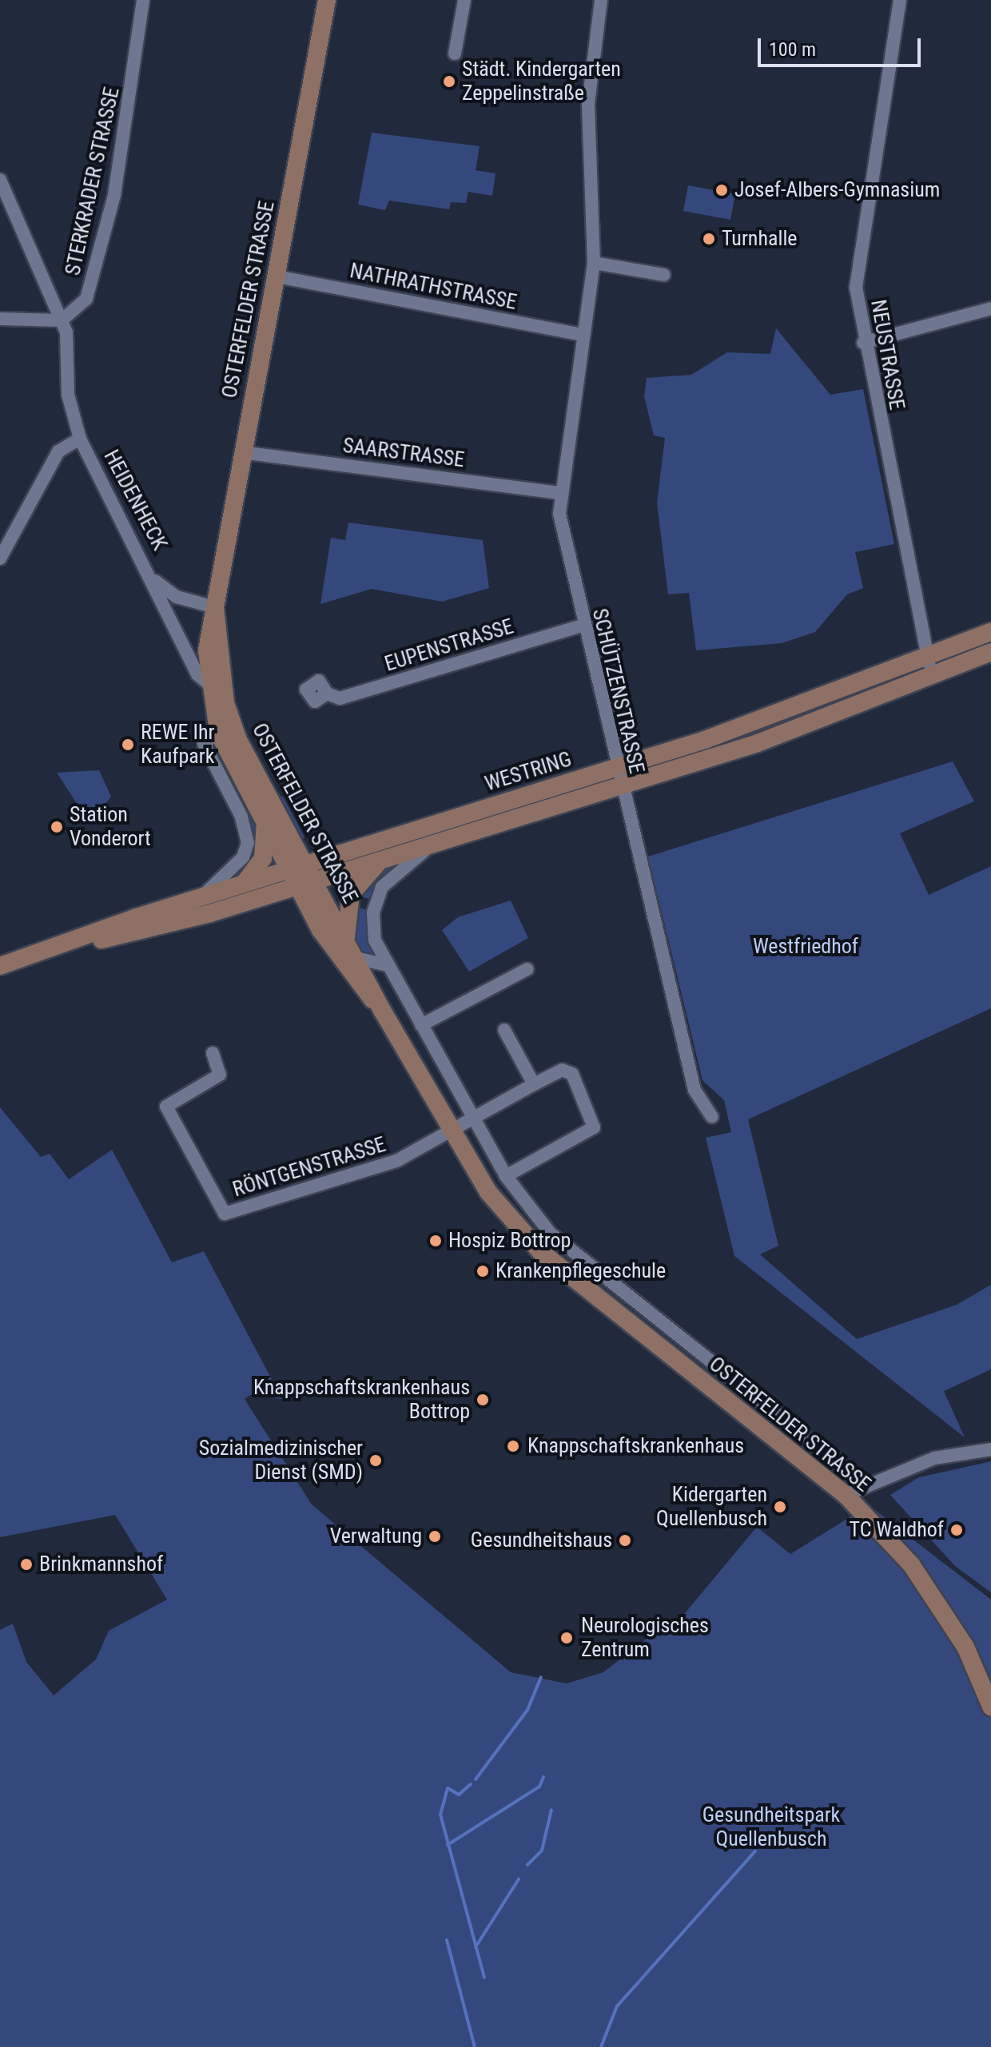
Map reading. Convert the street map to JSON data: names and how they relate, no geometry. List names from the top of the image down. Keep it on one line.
{"streets":{"main road":["OSTERFELDER STRASSE","WESTRING"],"street":["STERKRADER STRASSE","NATHRATHSTRASSE","NEUSTRASSE","SAARSTRASSE","HEIDENHECK","EUPENSTRASSE","SCHÜTZENSTRASSE","RÖNTGENSTRASSE"]},"crossings":[["NATHRATHSTRASSE","OSTERFELDER STRASSE"],["NATHRATHSTRASSE","SCHÜTZENSTRASSE"],["OSTERFELDER STRASSE","SAARSTRASSE"],["OSTERFELDER STRASSE","HEIDENHECK"],["OSTERFELDER STRASSE","WESTRING"],["OSTERFELDER STRASSE","RÖNTGENSTRASSE"],["NEUSTRASSE","WESTRING"],["SAARSTRASSE","SCHÜTZENSTRASSE"],["EUPENSTRASSE","SCHÜTZENSTRASSE"],["SCHÜTZENSTRASSE","WESTRING"]],"parks":["Westfriedhof","Gesundheitspark Quellenbusch"],"places":["Städt. Kindergarten Zeppelinstraße","Josef-Albers-Gymnasium","Turnhalle","REWE Ihr Kaufpark","Station Vonderort","Hospiz Bottrop","Krankenpflegeschule","Knappschaftskrankenhaus Bottrop","Knappschaftskrankenhaus","Sozialmedizinischer Dienst (SMD)","Kidergarten Quellenbusch","TC Waldhof","Verwaltung","Gesundheitshaus","Brinkmannshof","Neurologisches Zentrum"],"scale_bar":"100 m"}
